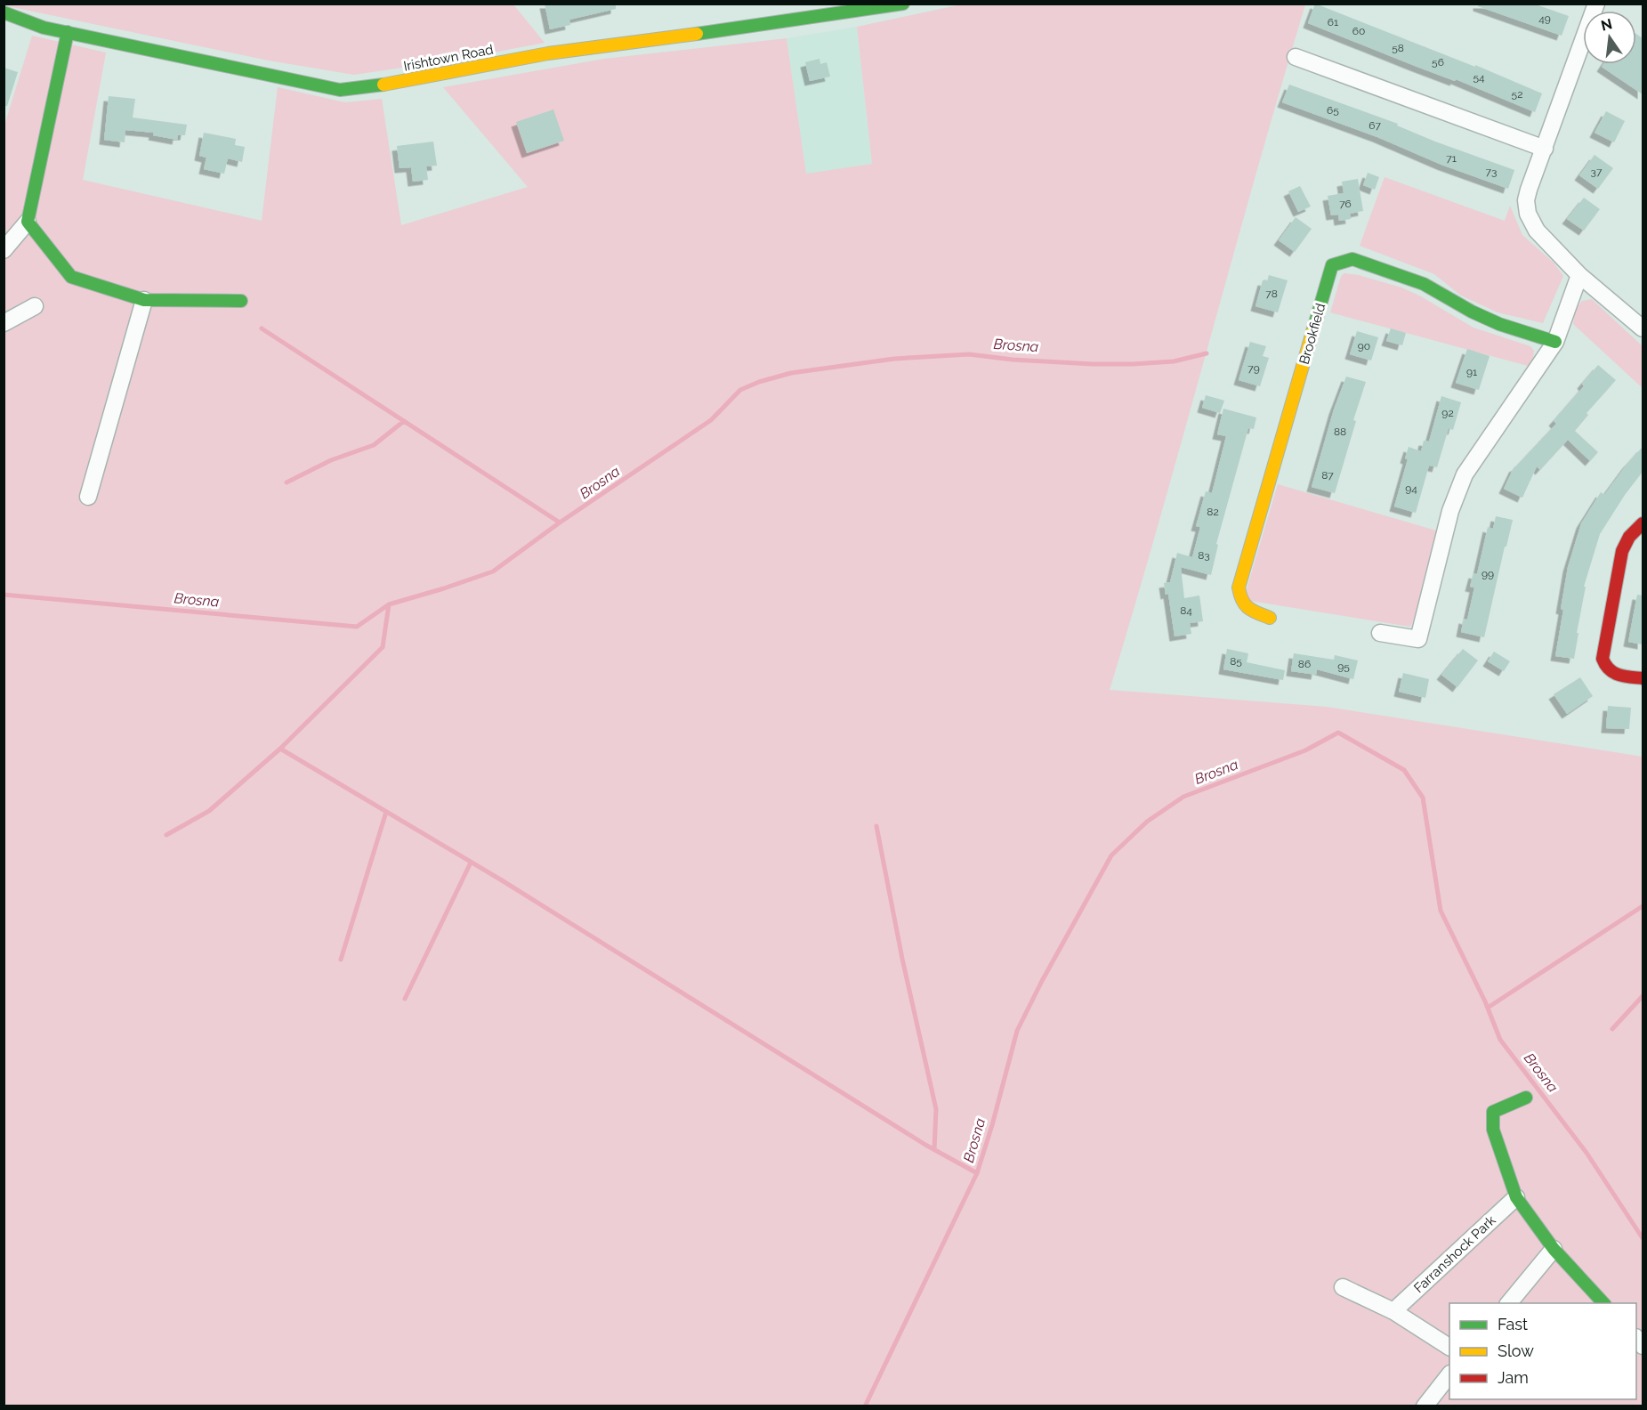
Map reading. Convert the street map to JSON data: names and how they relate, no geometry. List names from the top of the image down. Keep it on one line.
{"streets":{"street":["Irishtown Road","Brookfield","Farranshock Park"]},"water":["Brosna"],"house_numbers":["49","61","60","58","56","54","52","65","67","71","73","37","76","78","90","79","91","92","88","87","94","82","83","99","84","85","86","95"],"legend":["Fast","Slow","Jam"],"north":"top"}
